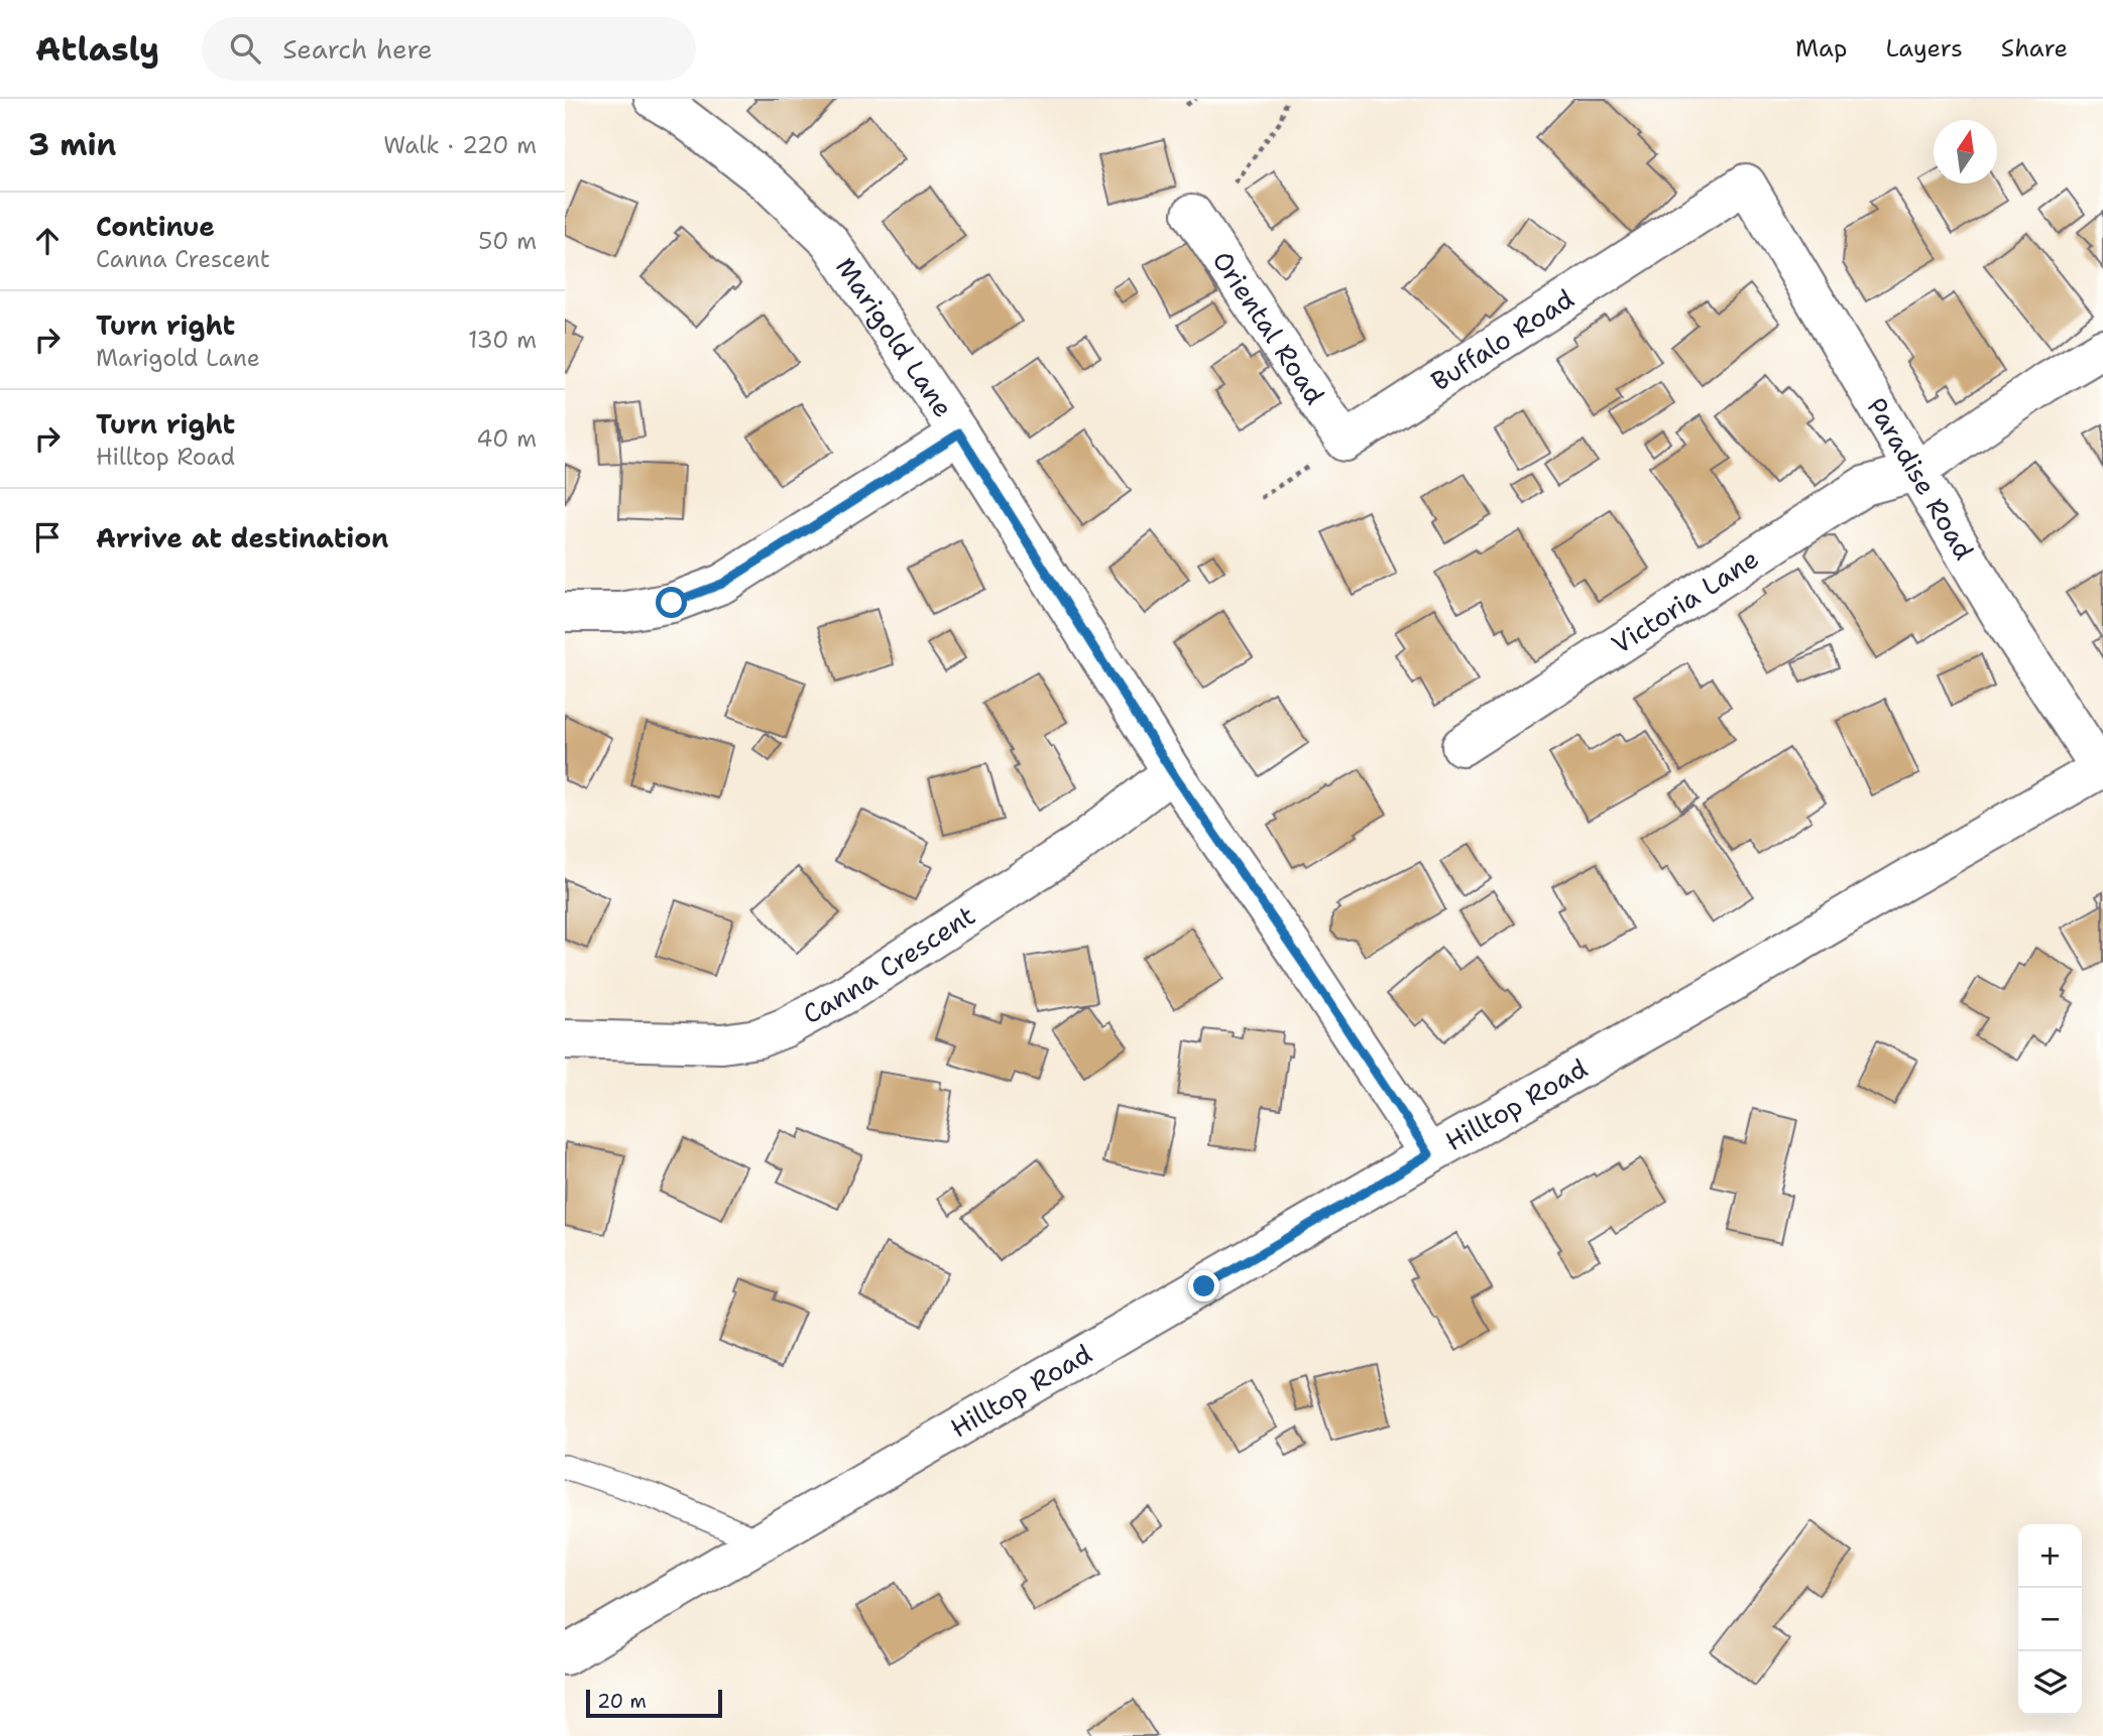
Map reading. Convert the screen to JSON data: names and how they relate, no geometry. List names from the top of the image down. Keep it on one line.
{"streets":{"street":["Oriental Road","Marigold Lane","Buffalo Road","Paradise Road","Victoria Lane","Canna Crescent","Hilltop Road"]},"crossings":[["Oriental Road","Buffalo Road"],["Marigold Lane","Canna Crescent"],["Marigold Lane","Hilltop Road"],["Buffalo Road","Paradise Road"],["Paradise Road","Victoria Lane"],["Paradise Road","Hilltop Road"]],"scale_bar":"20 m","north":"top","page":{"header":"Atlasly","search":"Search here","nav":["Map","Layers","Share"],"heading":["3 min","Walk · 220 m"],"list":[["Continue","Canna Crescent","50 m"],["Turn right","Marigold Lane","130 m"],["Turn right","Hilltop Road","40 m"],"Arrive at destination"],"map_buttons":["+","−"],"scale":"20 m"}}
